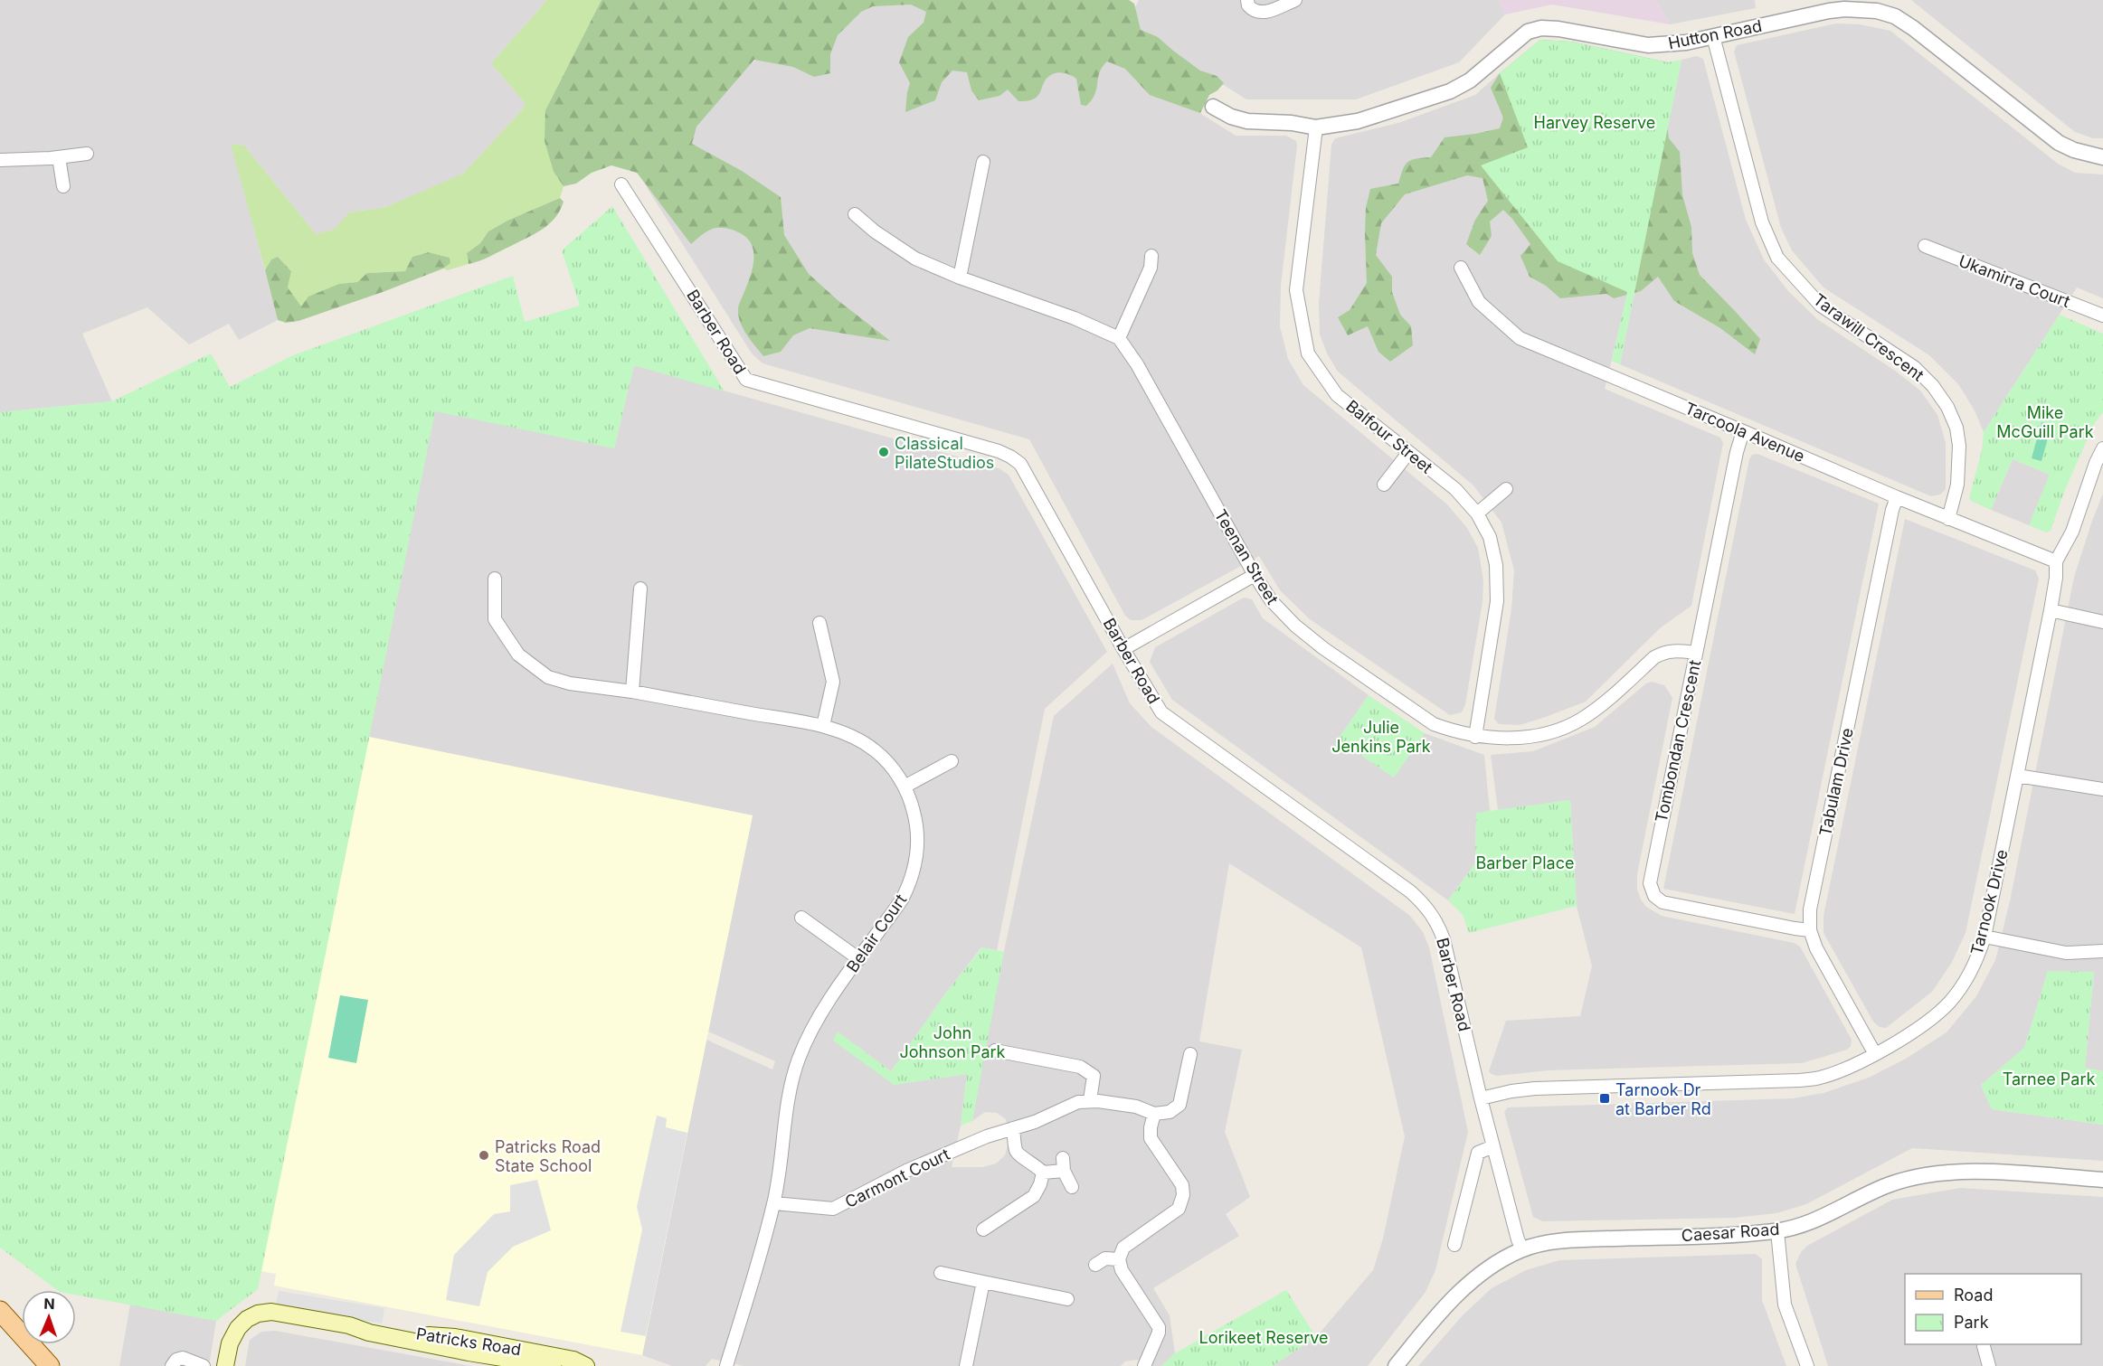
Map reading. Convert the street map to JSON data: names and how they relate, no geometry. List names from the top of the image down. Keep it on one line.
{"streets":{"main road":["Patricks Road"],"street":["Hutton Road","Ukamirra Court","Barber Road","Tarawill Crescent","Tarcoola Avenue","Balfour Street","Teenan Street","Tombondan Crescent","Tabulam Drive","Tarnook Drive","Belair Court","Carmont Court","Caesar Road"]},"crossings":[["Hutton Road","Tarawill Crescent"],["Hutton Road","Balfour Street"],["Barber Road","Tarnook Drive"],["Barber Road","Caesar Road"],["Tarawill Crescent","Tarcoola Avenue"],["Tarcoola Avenue","Tombondan Crescent"],["Tarcoola Avenue","Tabulam Drive"],["Tarcoola Avenue","Tarnook Drive"],["Balfour Street","Teenan Street"],["Teenan Street","Tombondan Crescent"],["Tombondan Crescent","Tabulam Drive"],["Tabulam Drive","Tarnook Drive"],["Belair Court","Carmont Court"]],"parks":["Harvey Reserve","Mike McGuill Park","Julie Jenkins Park","Barber Place","John Johnson Park","Tarnee Park","Lorikeet Reserve"],"places":{"other":["Classical PilateStudios","Patricks Road State School"],"transit":["Tarnook Dr at Barber Rd"]},"legend":["Road","Park"],"north":"top"}
